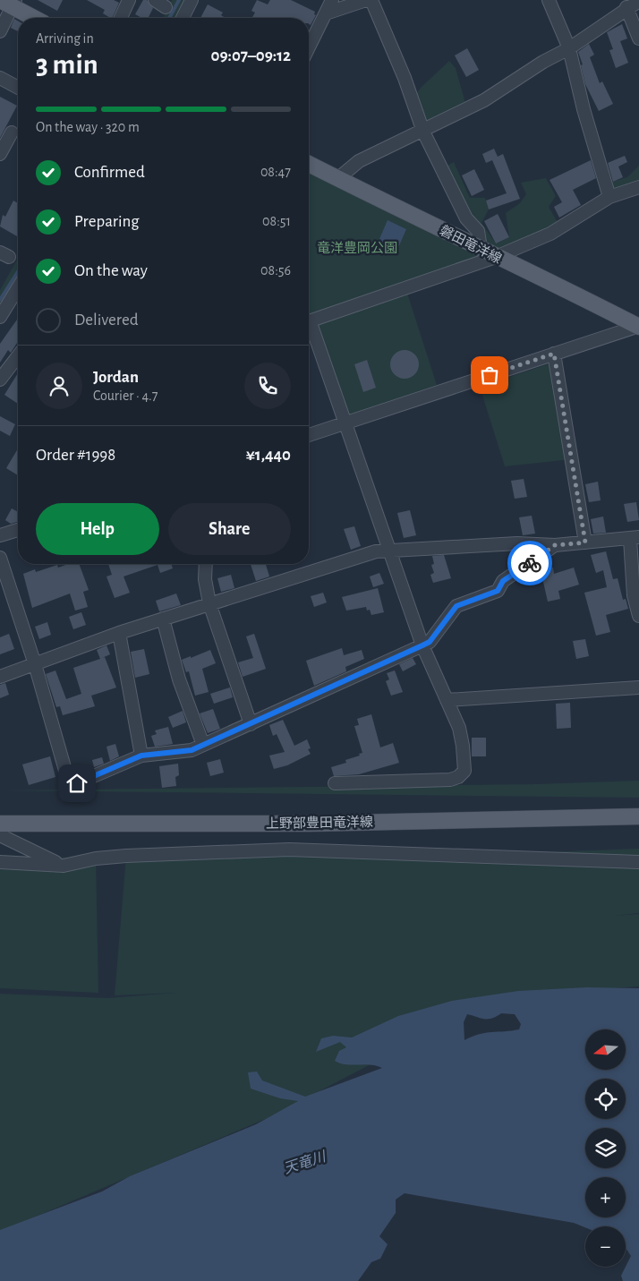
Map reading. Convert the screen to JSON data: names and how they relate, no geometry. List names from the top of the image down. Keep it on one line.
{"streets":{"main road":["磐田竜洋線","上野部豊田竜洋線"]},"water":["天竜川"],"parks":["竜洋豊岡公園"],"north":"left","page":{"heading":["3 min","Arriving in","09:07–09:12"],"panel":["Jordan","Courier · 4.7","Order #1998","¥1,440"],"bar":"On the way · 320 m","list":[["Confirmed","08:47"],["Preparing","08:51"],["On the way","08:56"],"Delivered"],"buttons":["Help","Share"],"map_buttons":["+","−"]}}
